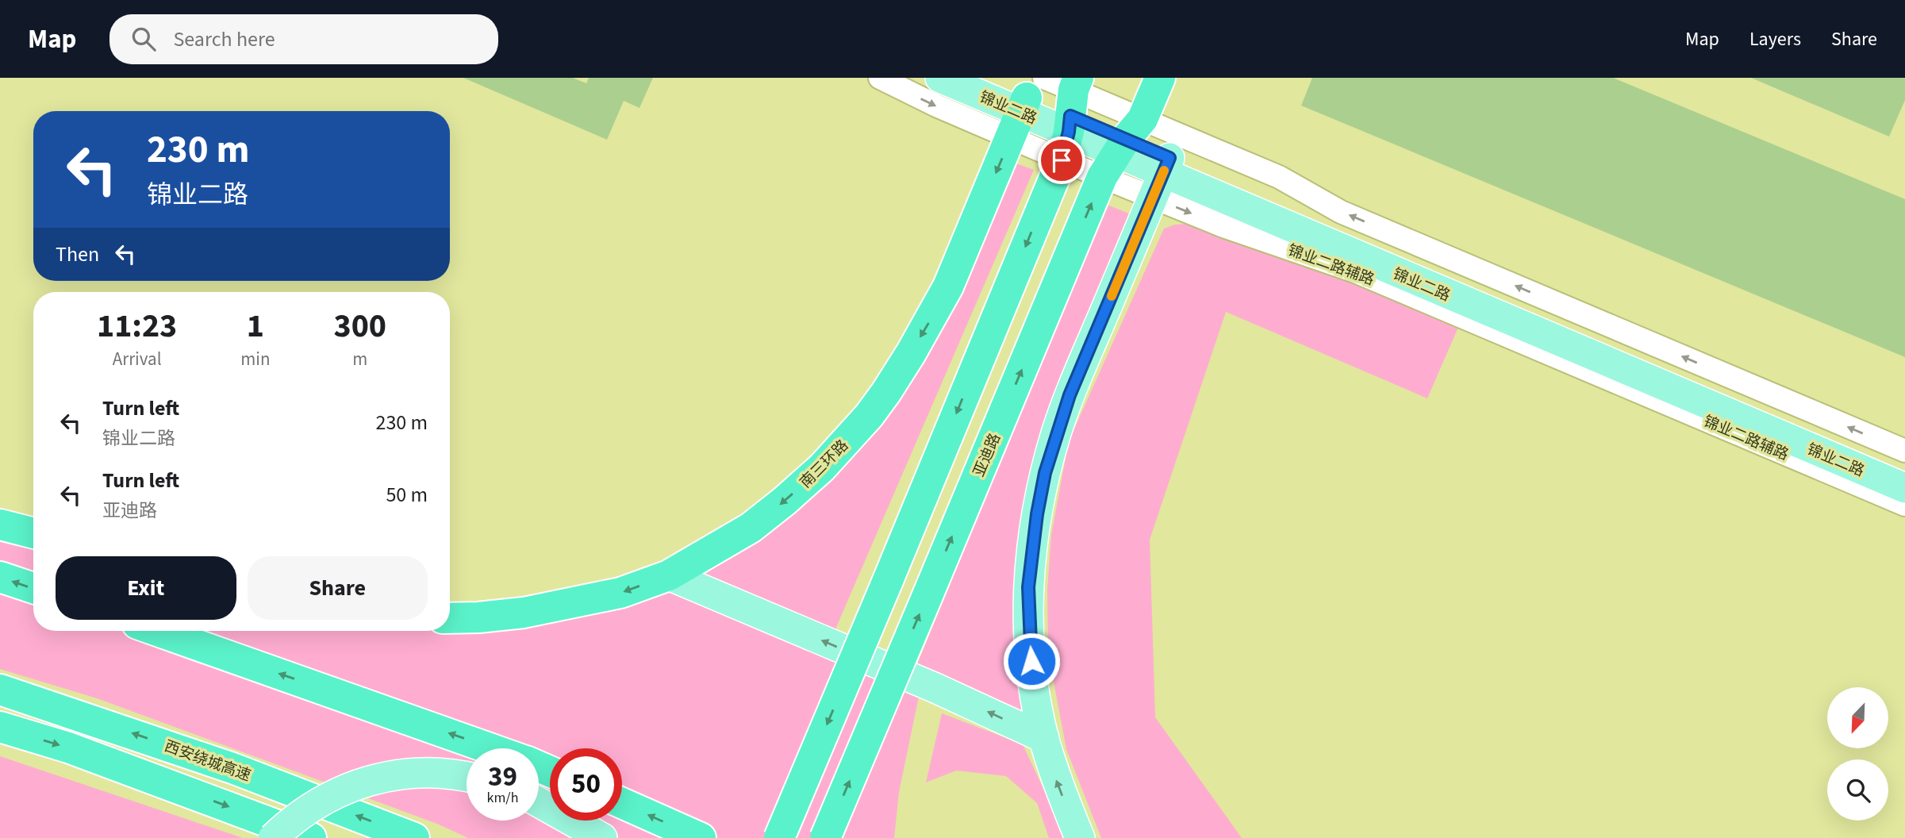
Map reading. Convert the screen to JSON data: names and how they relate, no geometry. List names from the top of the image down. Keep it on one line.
{"streets":{"highway":["亚迪路","南三环路","西安绕城高速"],"main road":["锦业二路"],"street":["锦业二路辅路"]},"crossings":[["锦业二路","锦业二路辅路"],["锦业二路","亚迪路"],["锦业二路","南三环路"]],"one_way":["南三环路"],"north":"bottom left","page":{"header":"Map","search":"Search here","nav":["Map","Layers","Share"],"turn":["230 m","锦业二路"],"then":"Then","eta":["11:23","Arrival","1","min","300","m"],"list":[{"name":"Turn left","note":"锦业二路","value":"230 m"},{"name":"Turn left","note":"亚迪路","value":"50 m"}],"buttons":["Exit","Share"],"speed":"39 km/h","limit":"50"}}
